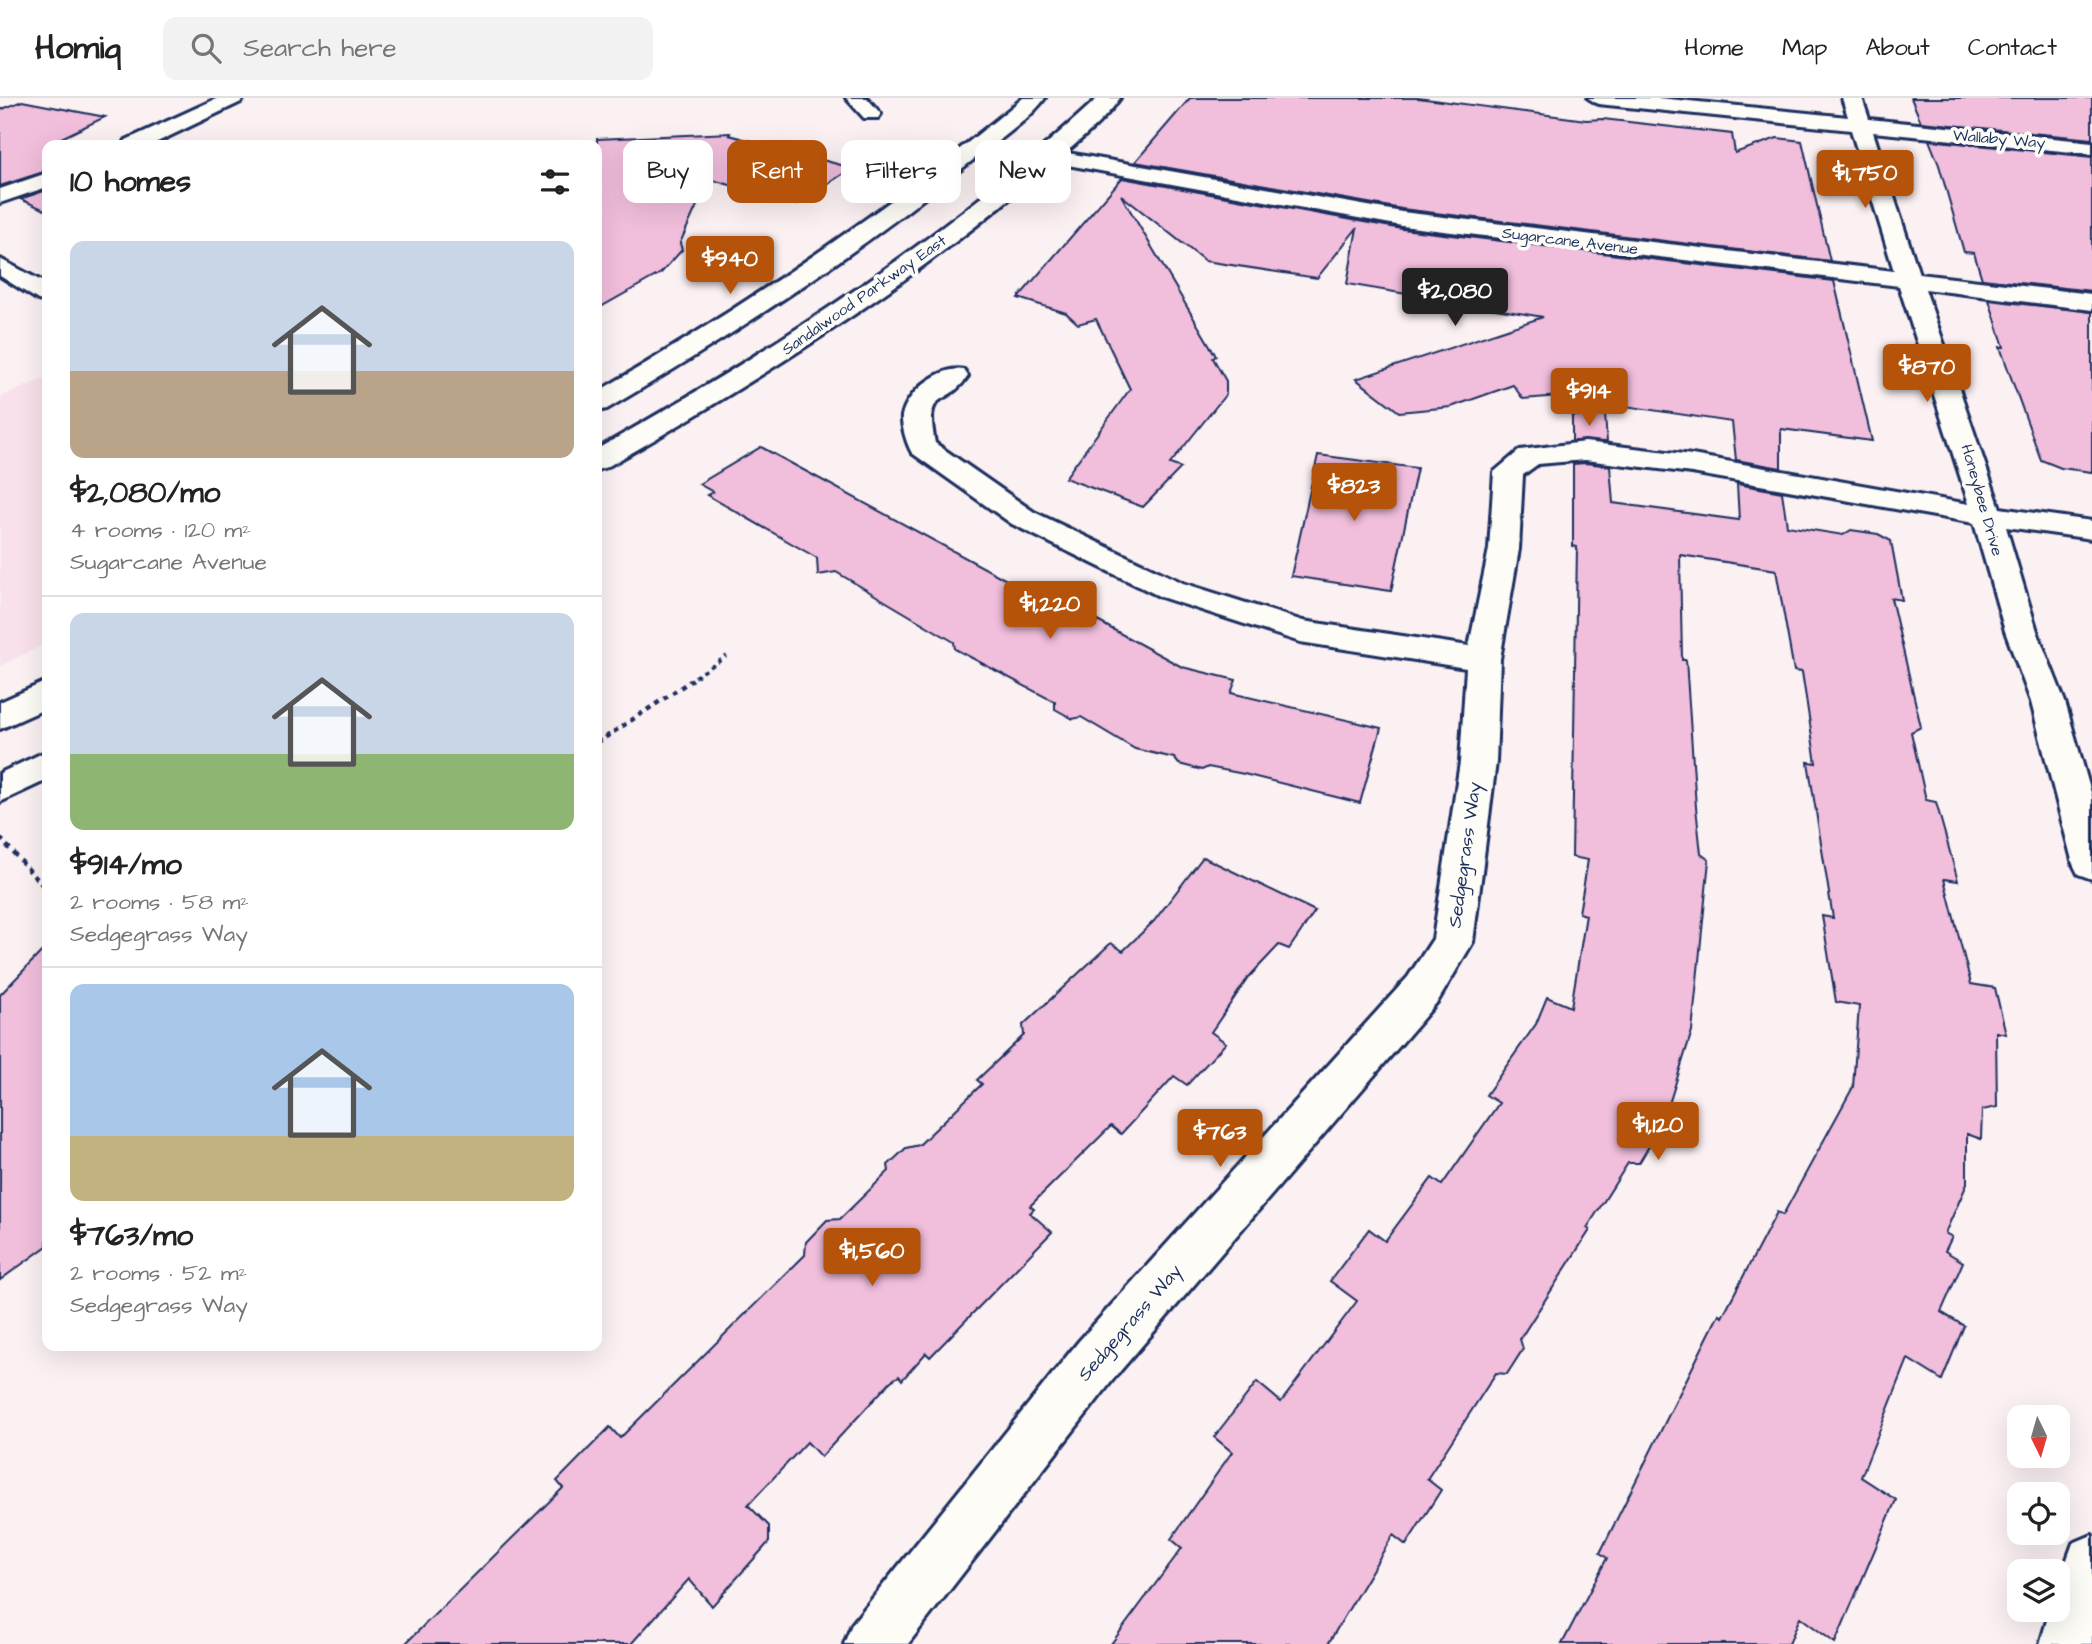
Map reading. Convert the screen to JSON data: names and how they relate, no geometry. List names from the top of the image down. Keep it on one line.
{"streets":{"street":["Wallaby Way","Sugarcane Avenue","Sandalwood Parkway East","Honeybee Drive","Sedgegrass Way"]},"crossings":[["Wallaby Way","Honeybee Drive"],["Sugarcane Avenue","Honeybee Drive"],["Honeybee Drive","Sedgegrass Way"]],"north":"bottom","page":{"header":"Homiq","search":"Search here","nav":["Home","Map","About","Contact"],"chip":["Buy","Rent","Filters","New"],"heading":"10 homes","price":["$1,750","$940","$2,080","$870","$914","$823","$1,220","$1,120","$763","$1,560"],"list":[{"name":"$2,080/mo","note":"4 rooms · 120 m² · Sugarcane Avenue"},{"name":"$914/mo","note":"2 rooms · 58 m² · Sedgegrass Way"},{"name":"$763/mo","note":"2 rooms · 52 m² · Sedgegrass Way"}]}}
